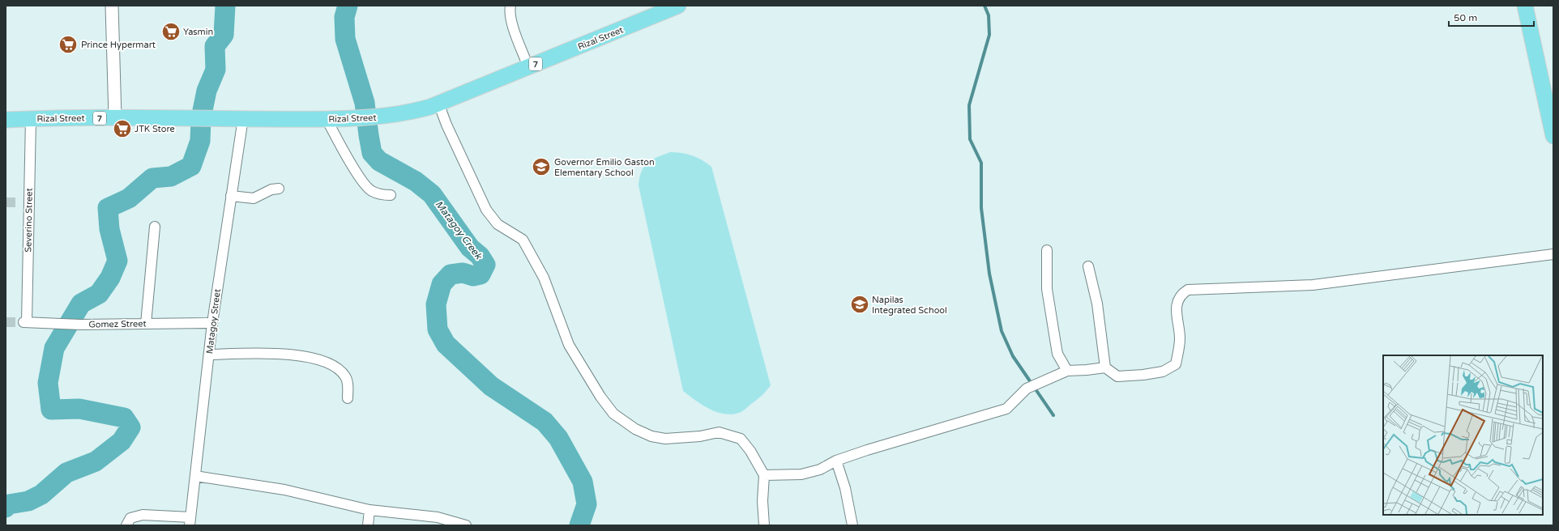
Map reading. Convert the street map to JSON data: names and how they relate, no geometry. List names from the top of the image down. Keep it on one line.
{"streets":{"main road":["Rizal Street","7"],"street":["Severino Street","Matagoy Street","Gomez Street"]},"crossings":[["Rizal Street","Severino Street"],["Rizal Street","Matagoy Street"],["Severino Street","Gomez Street"],["Matagoy Street","Gomez Street"]],"water":["Matagoy Creek"],"places":{"supermarket":["Yasmin","Prince Hypermart","JTK Store"],"school or university":["Governor Emilio Gaston Elementary School","Napilas Integrated School"]},"scale_bar":"50 m"}
